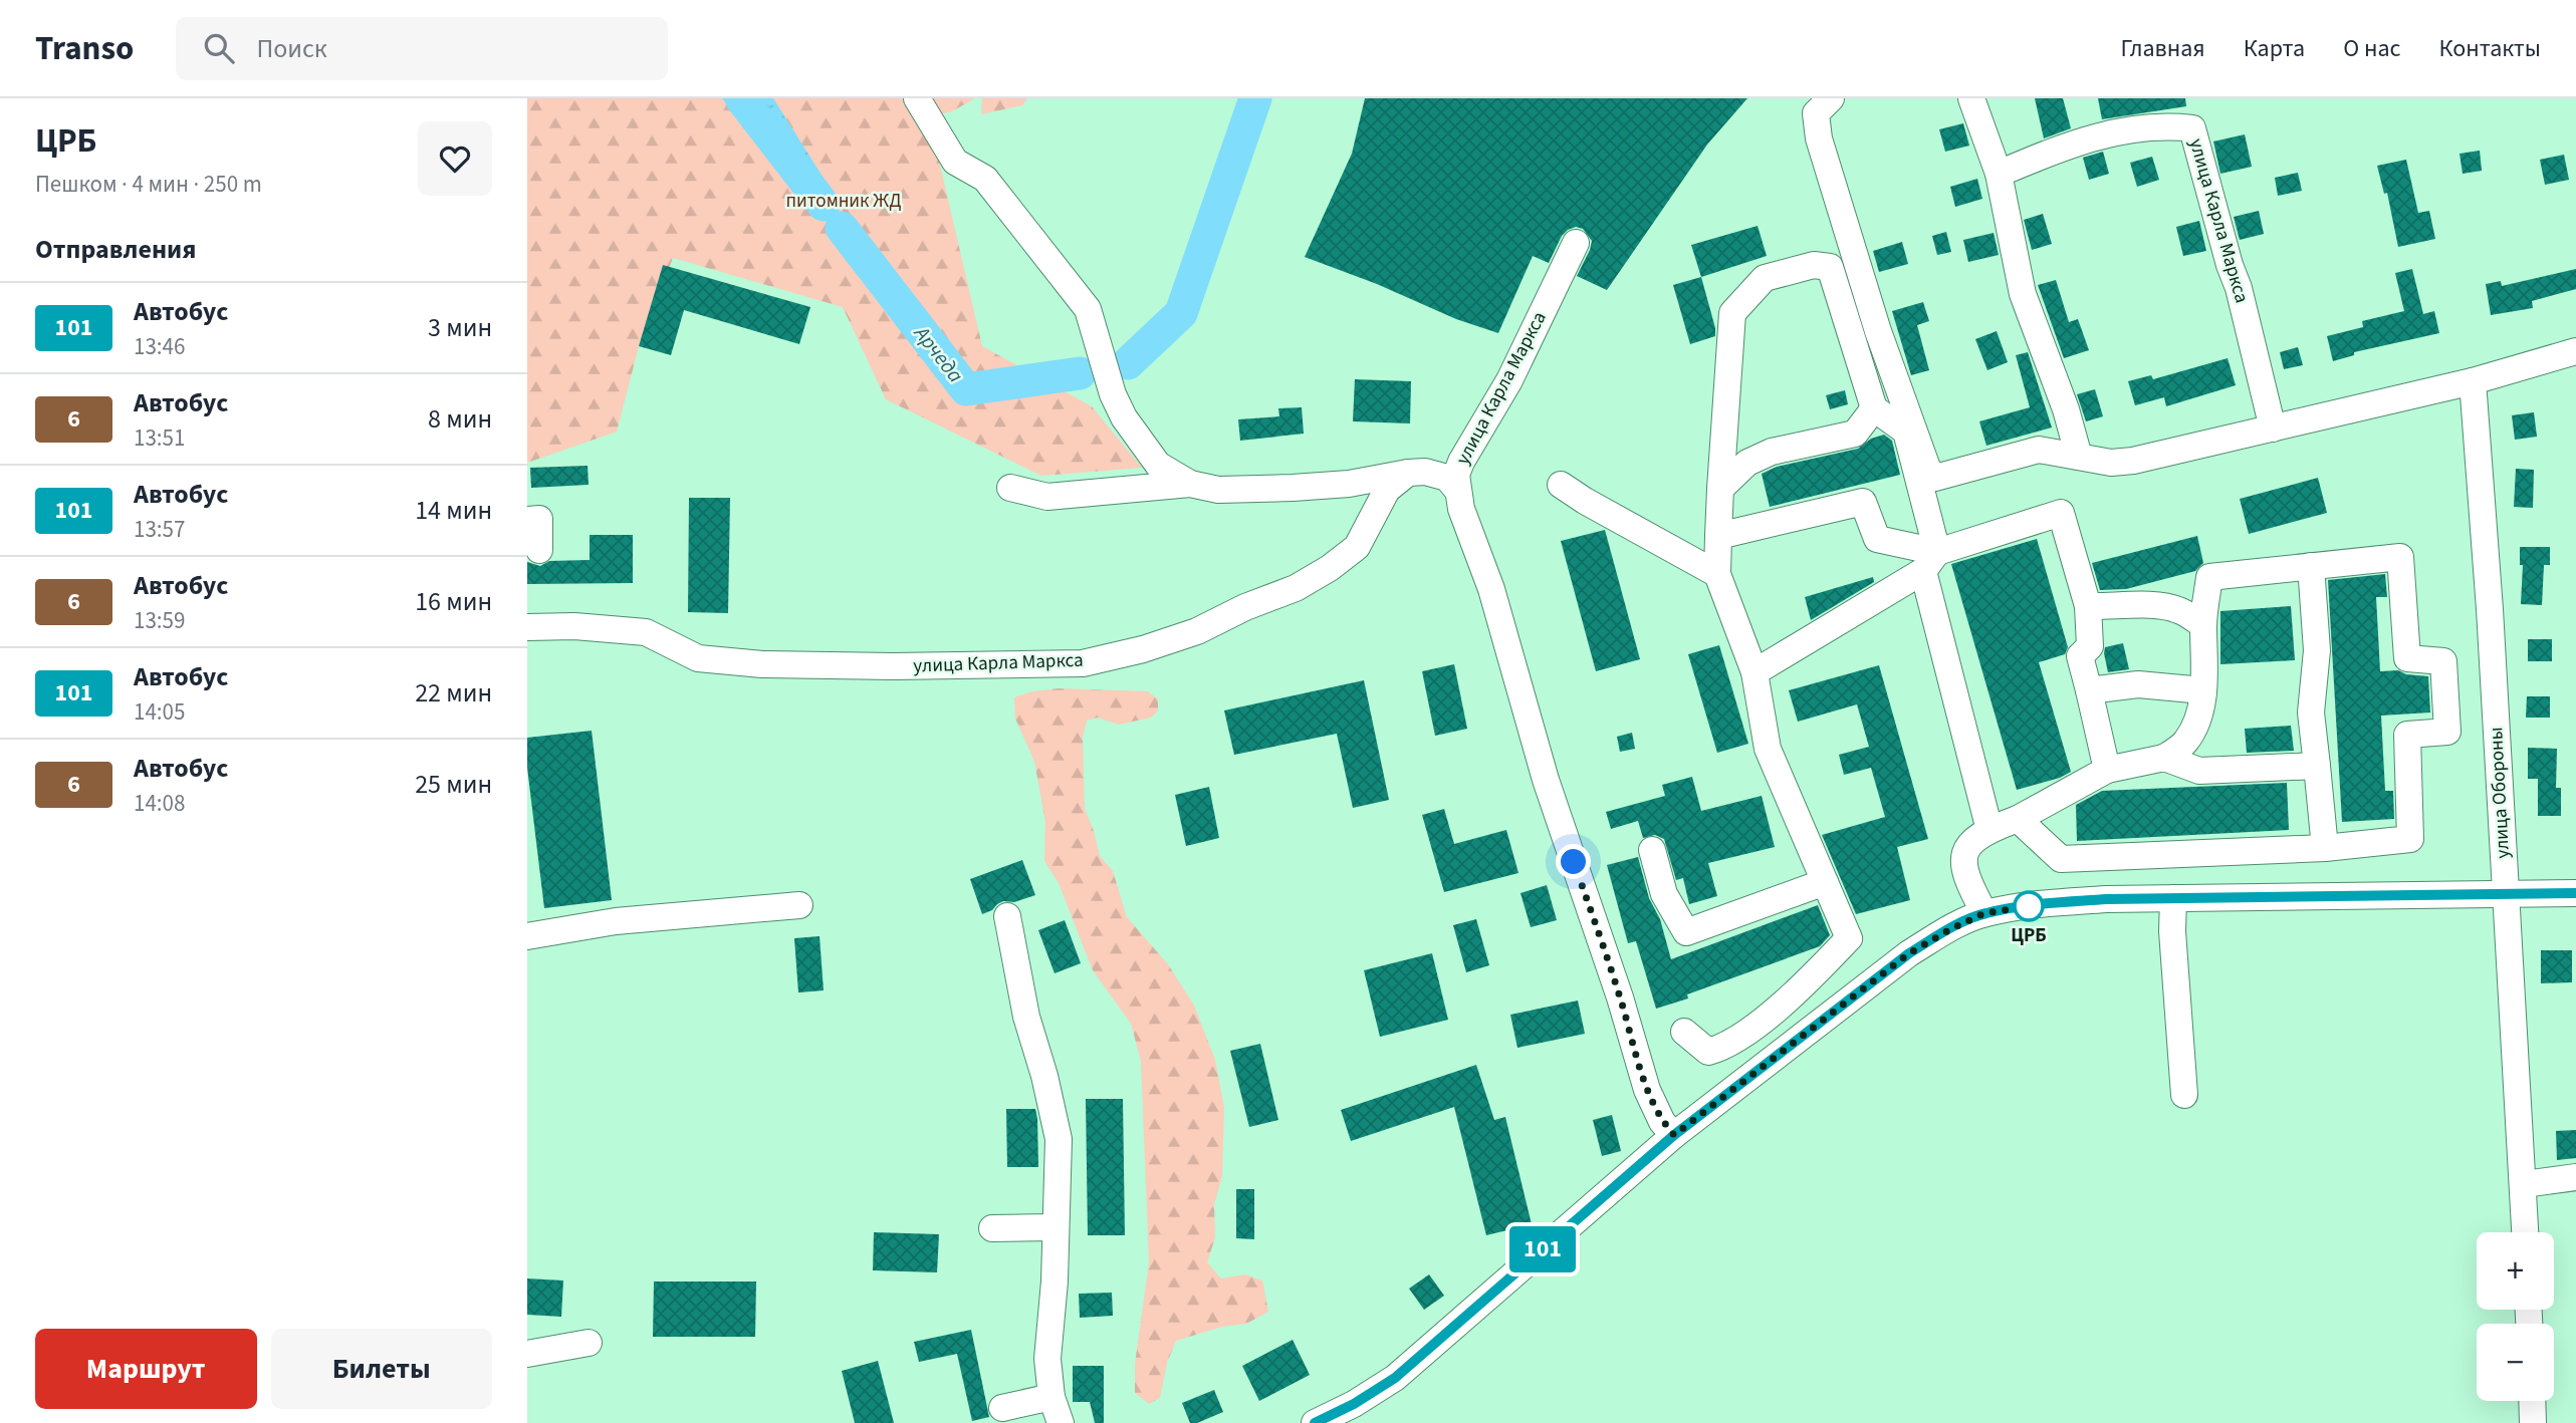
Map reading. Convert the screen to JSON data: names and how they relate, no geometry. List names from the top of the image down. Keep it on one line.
{"streets":{"street":["улица Карла Маркса","улица Обороны"]},"water":["Арчеда"],"parks":["питомник ЖД"],"places":["ЦРБ"],"lines":["bus line 101"],"page":{"header":"Transo","search":"Поиск","nav":["Главная","Карта","О нас","Контакты"],"heading":[["ЦРБ","Пешком · 4 мин · 250 m"],"Отправления"],"on_map":"101","list":[{"mark":"101","name":"Автобус","note":"13:46","value":"3 мин"},{"mark":"6","name":"Автобус","note":"13:51","value":"8 мин"},{"mark":"101","name":"Автобус","note":"13:57","value":"14 мин"},{"mark":"6","name":"Автобус","note":"13:59","value":"16 мин"},{"mark":"101","name":"Автобус","note":"14:05","value":"22 мин"},{"mark":"6","name":"Автобус","note":"14:08","value":"25 мин"}],"map_buttons":["+","−"],"buttons":["Маршрут","Билеты"]}}
